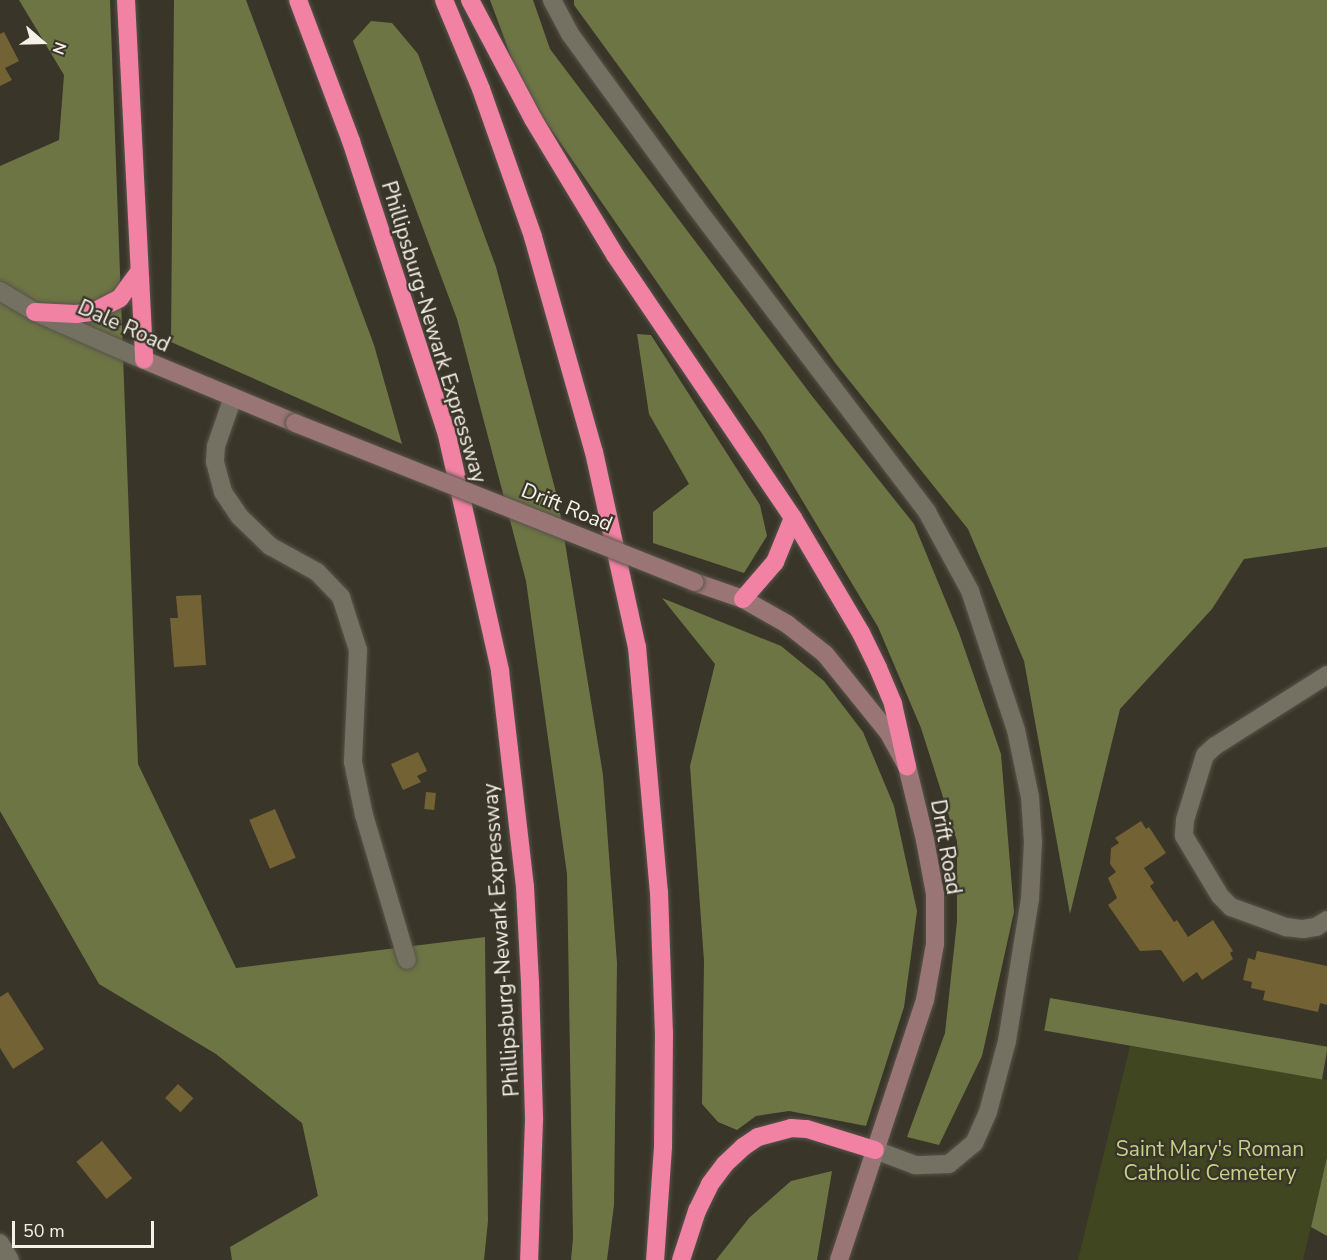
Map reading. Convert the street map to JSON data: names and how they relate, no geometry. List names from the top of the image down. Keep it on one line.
{"streets":{"highway":["Phillipsburg-Newark Expressway"],"main road":["Dale Road","Drift Road"]},"crossings":[["Dale Road","Drift Road"]],"parks":["Saint Mary's Roman Catholic Cemetery"],"scale_bar":"50 m","north":"right"}
